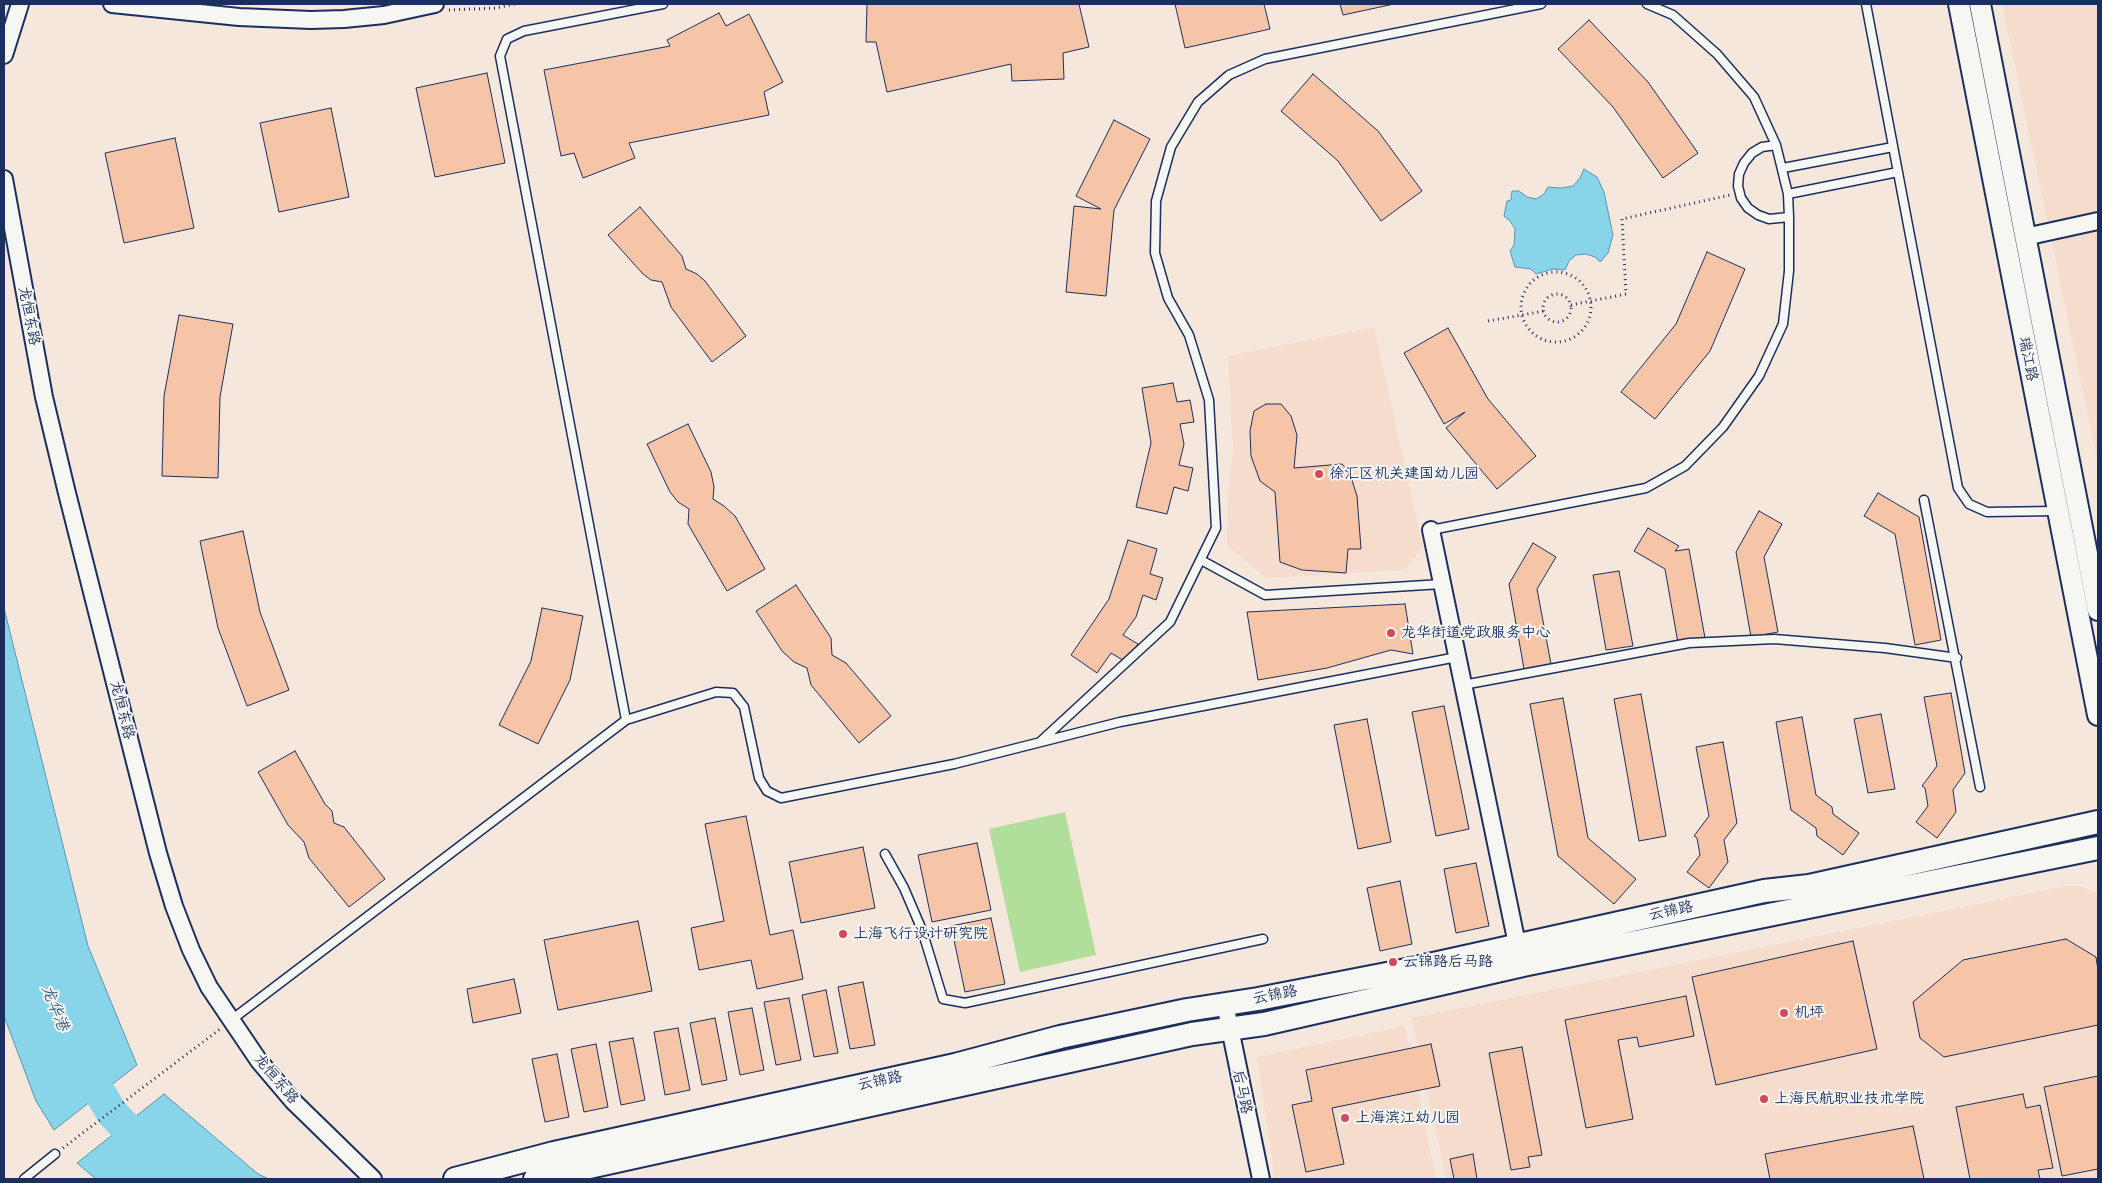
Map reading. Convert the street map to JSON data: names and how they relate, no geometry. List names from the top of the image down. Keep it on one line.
{"streets":{"main road":["云锦路"],"street":["龙恒东路","瑞江路","后马路"]},"crossings":[["云锦路","后马路"]],"water":["龙华港"],"places":["徐汇区机关建国幼儿园","龙华街道党政服务中心","上海飞行设计研究院","云锦路后马路","机坪","上海民航职业技术学院","上海滨江幼儿园"]}
